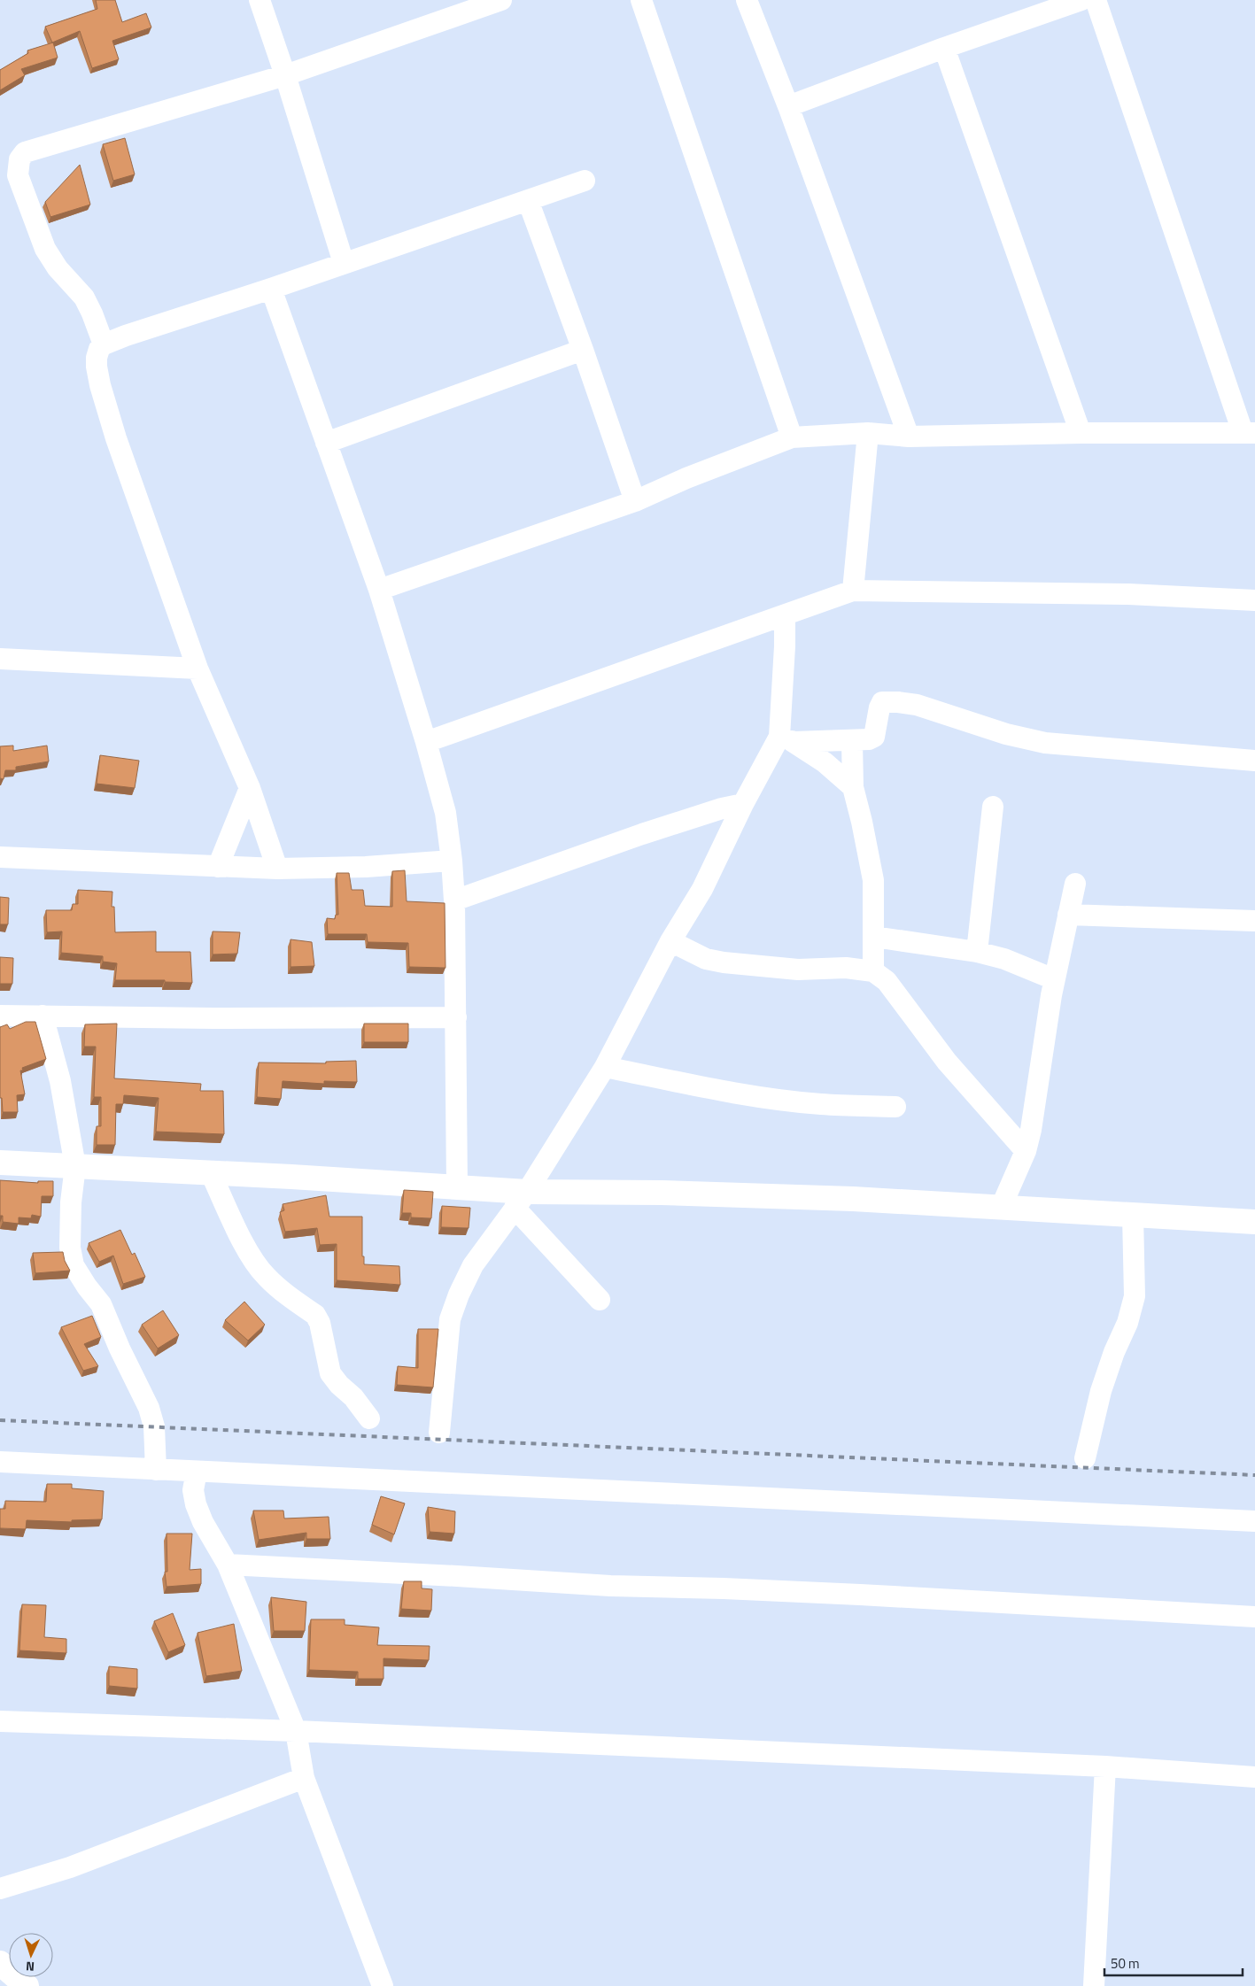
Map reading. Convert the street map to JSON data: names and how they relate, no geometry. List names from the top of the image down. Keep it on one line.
{"scale_bar":"50 m","north":"bottom"}
